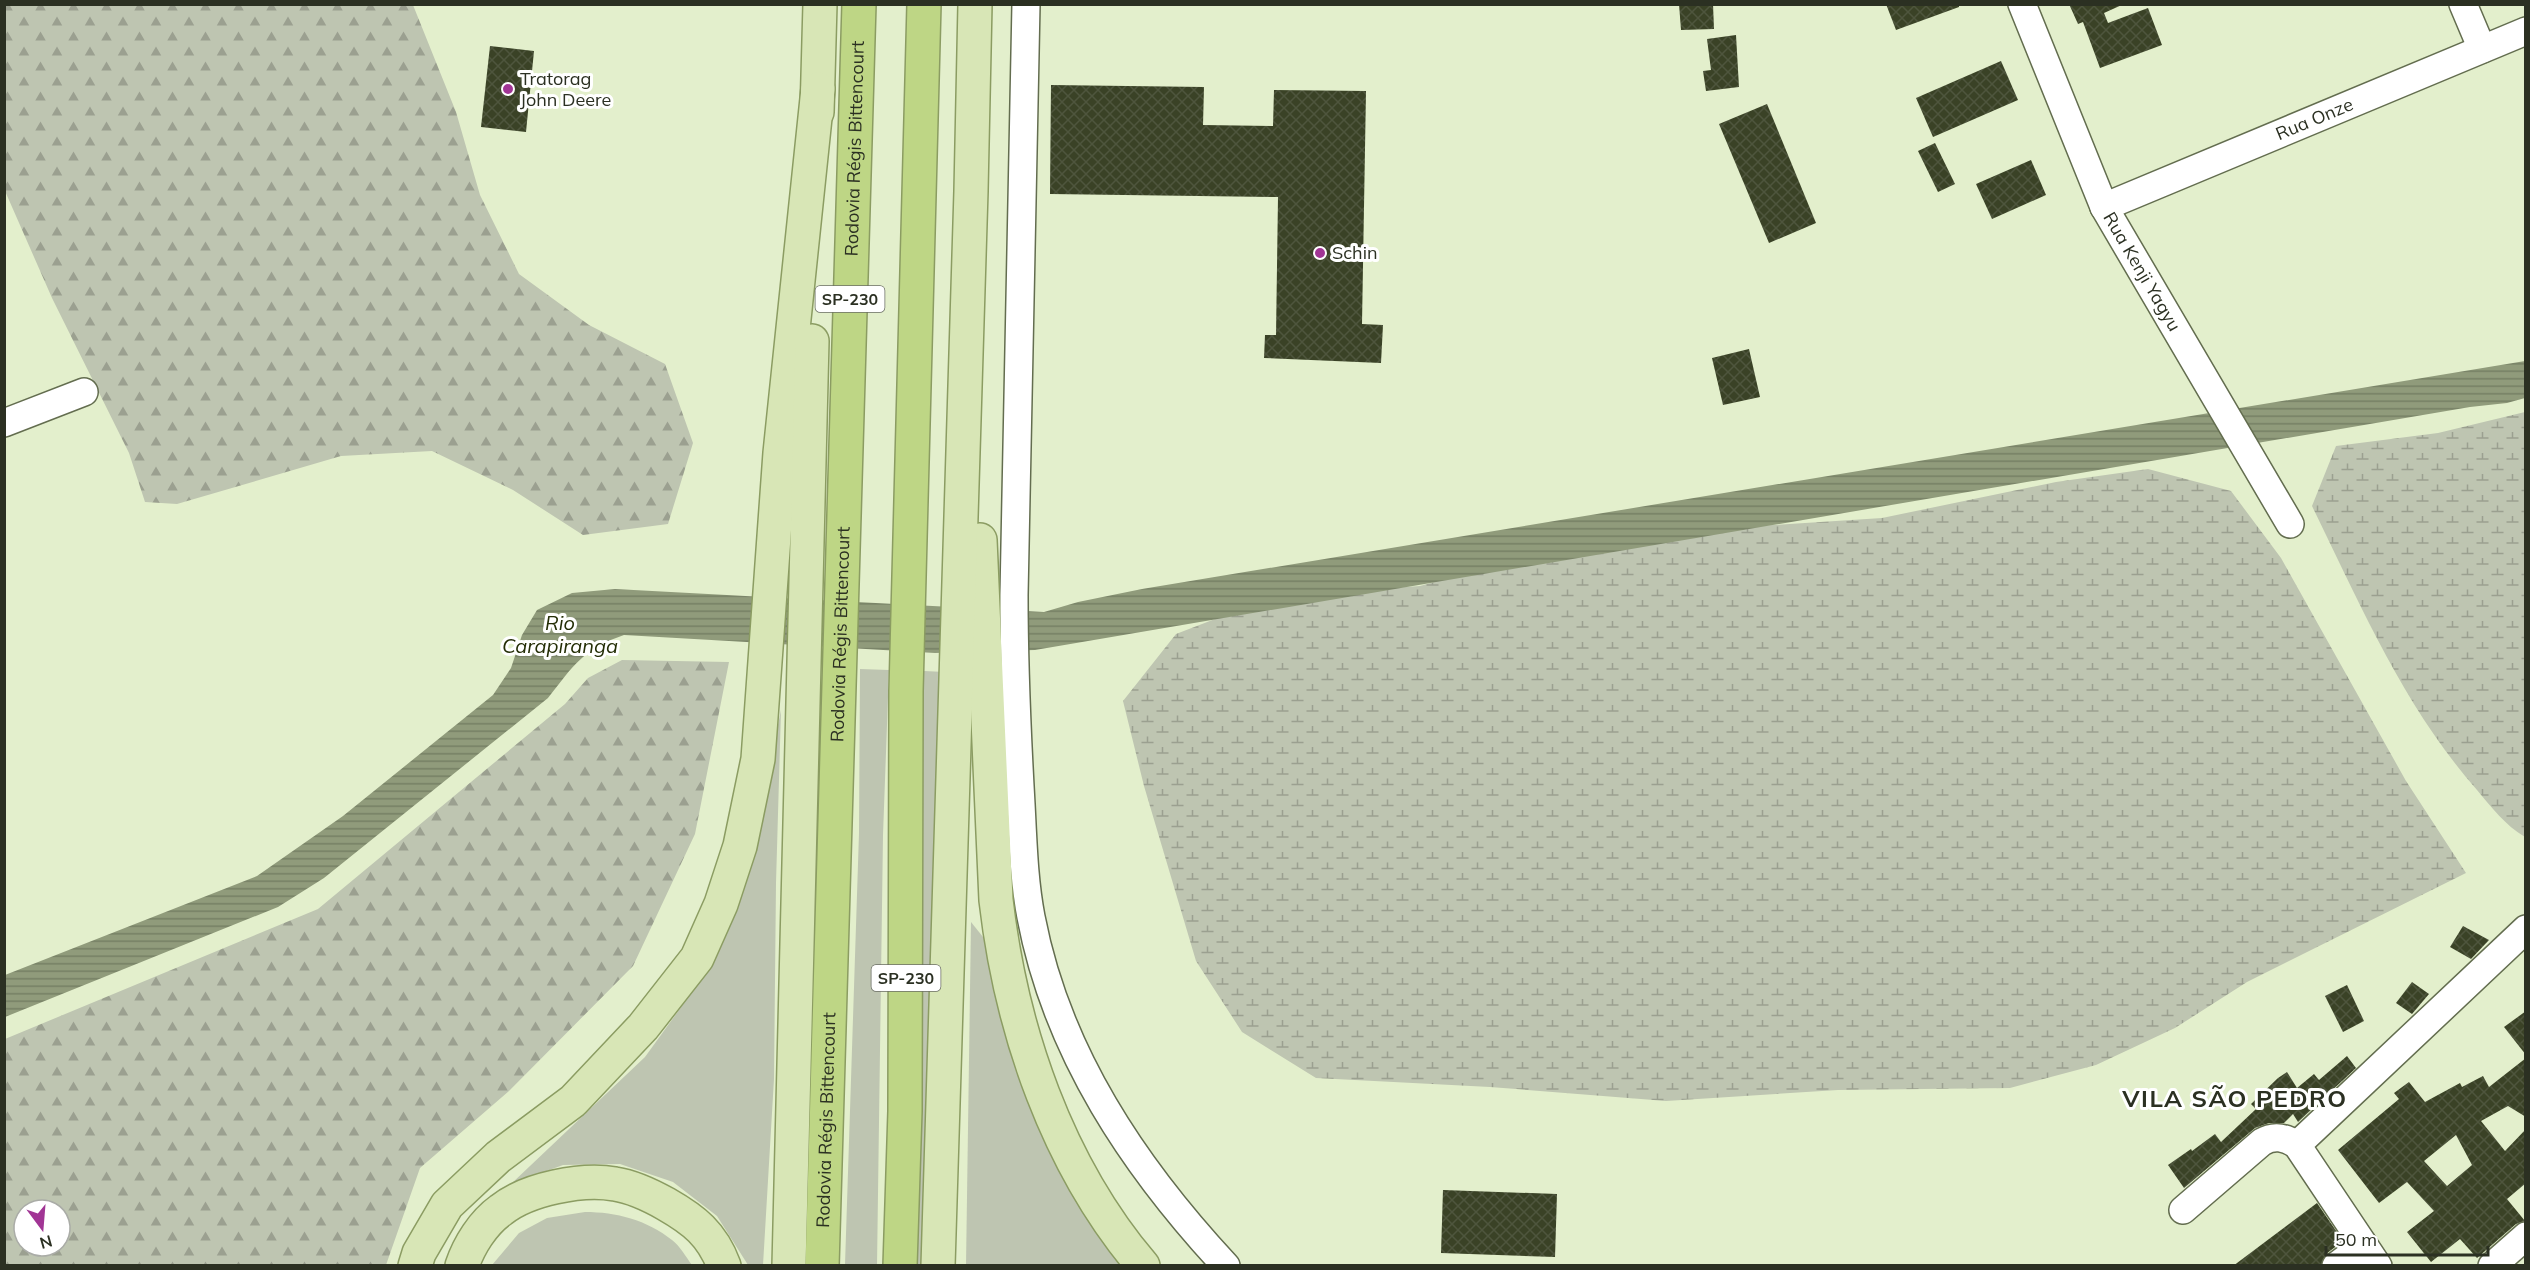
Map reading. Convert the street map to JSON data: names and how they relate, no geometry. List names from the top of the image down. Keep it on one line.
{"streets":{"highway":["Rodovia Régis Bittencourt","SP-230"],"street":["Rua Onze","Rua Kenji Yagyu"]},"crossings":[["Rua Onze","Rua Kenji Yagyu"]],"districts":["VILA SÃO PEDRO"],"water":["Rio Carapiranga"],"places":["Tratorag John Deere","Schin"],"scale_bar":"50 m","north":"bottom"}
